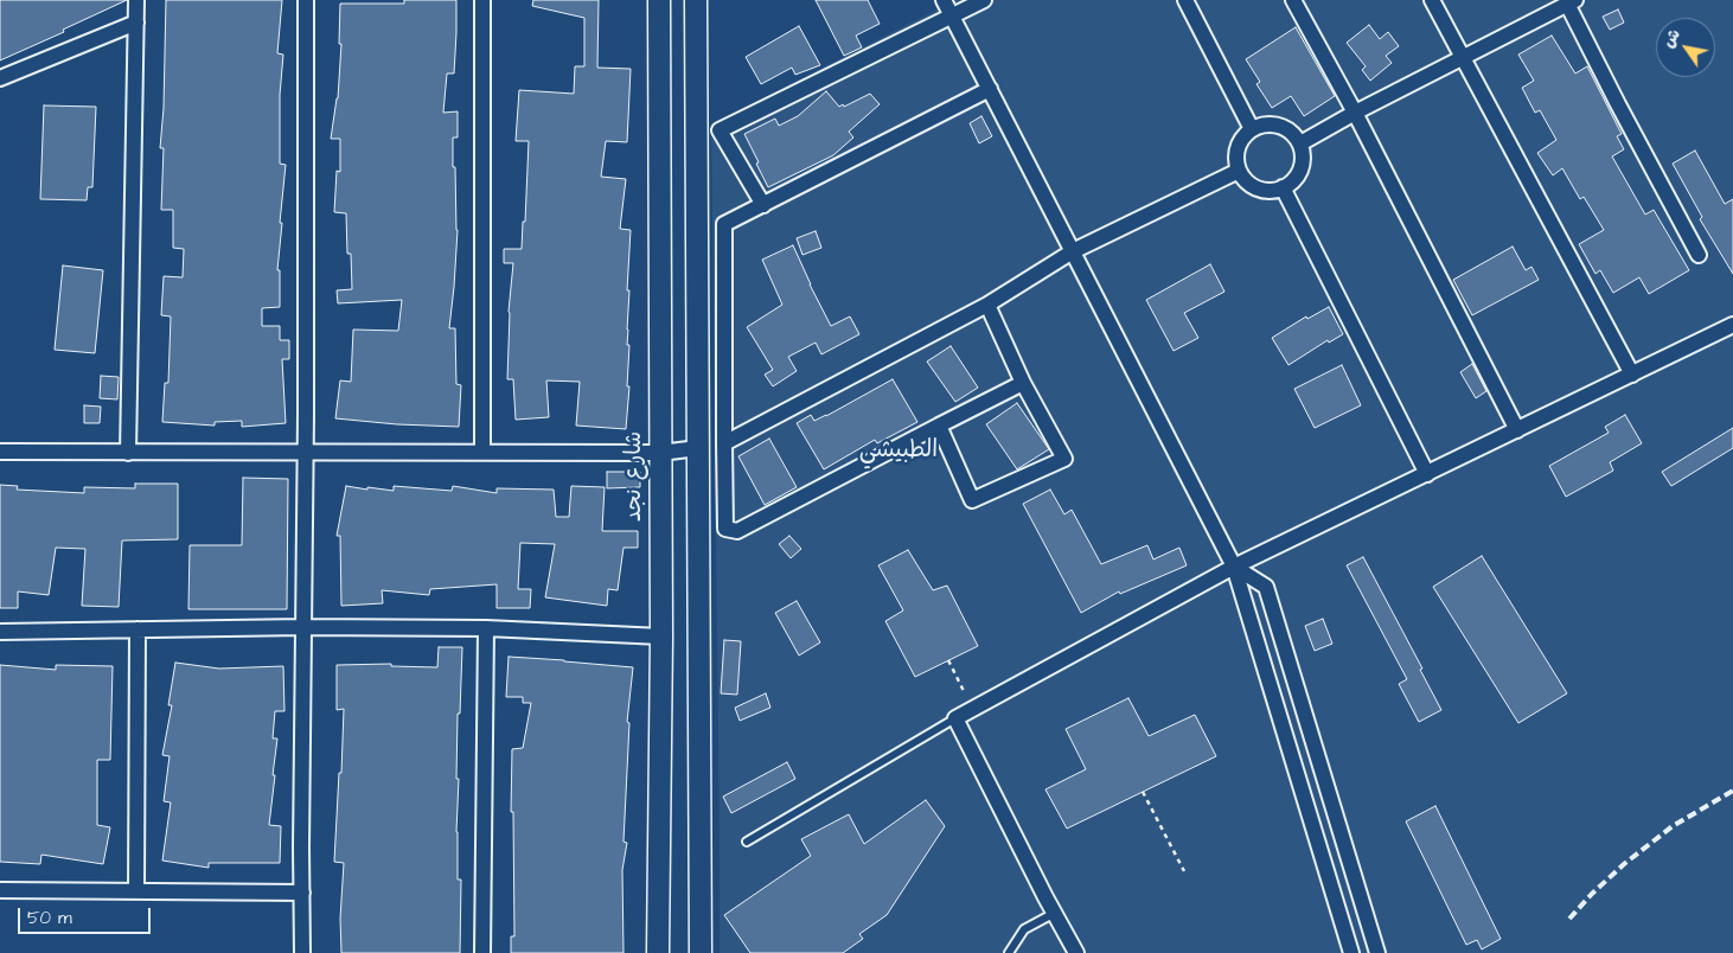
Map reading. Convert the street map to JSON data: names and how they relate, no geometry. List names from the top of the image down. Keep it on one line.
{"streets":{"street":["شارع نجد"]},"districts":["الطبيشي"],"scale_bar":"50 m","north":"top left"}
